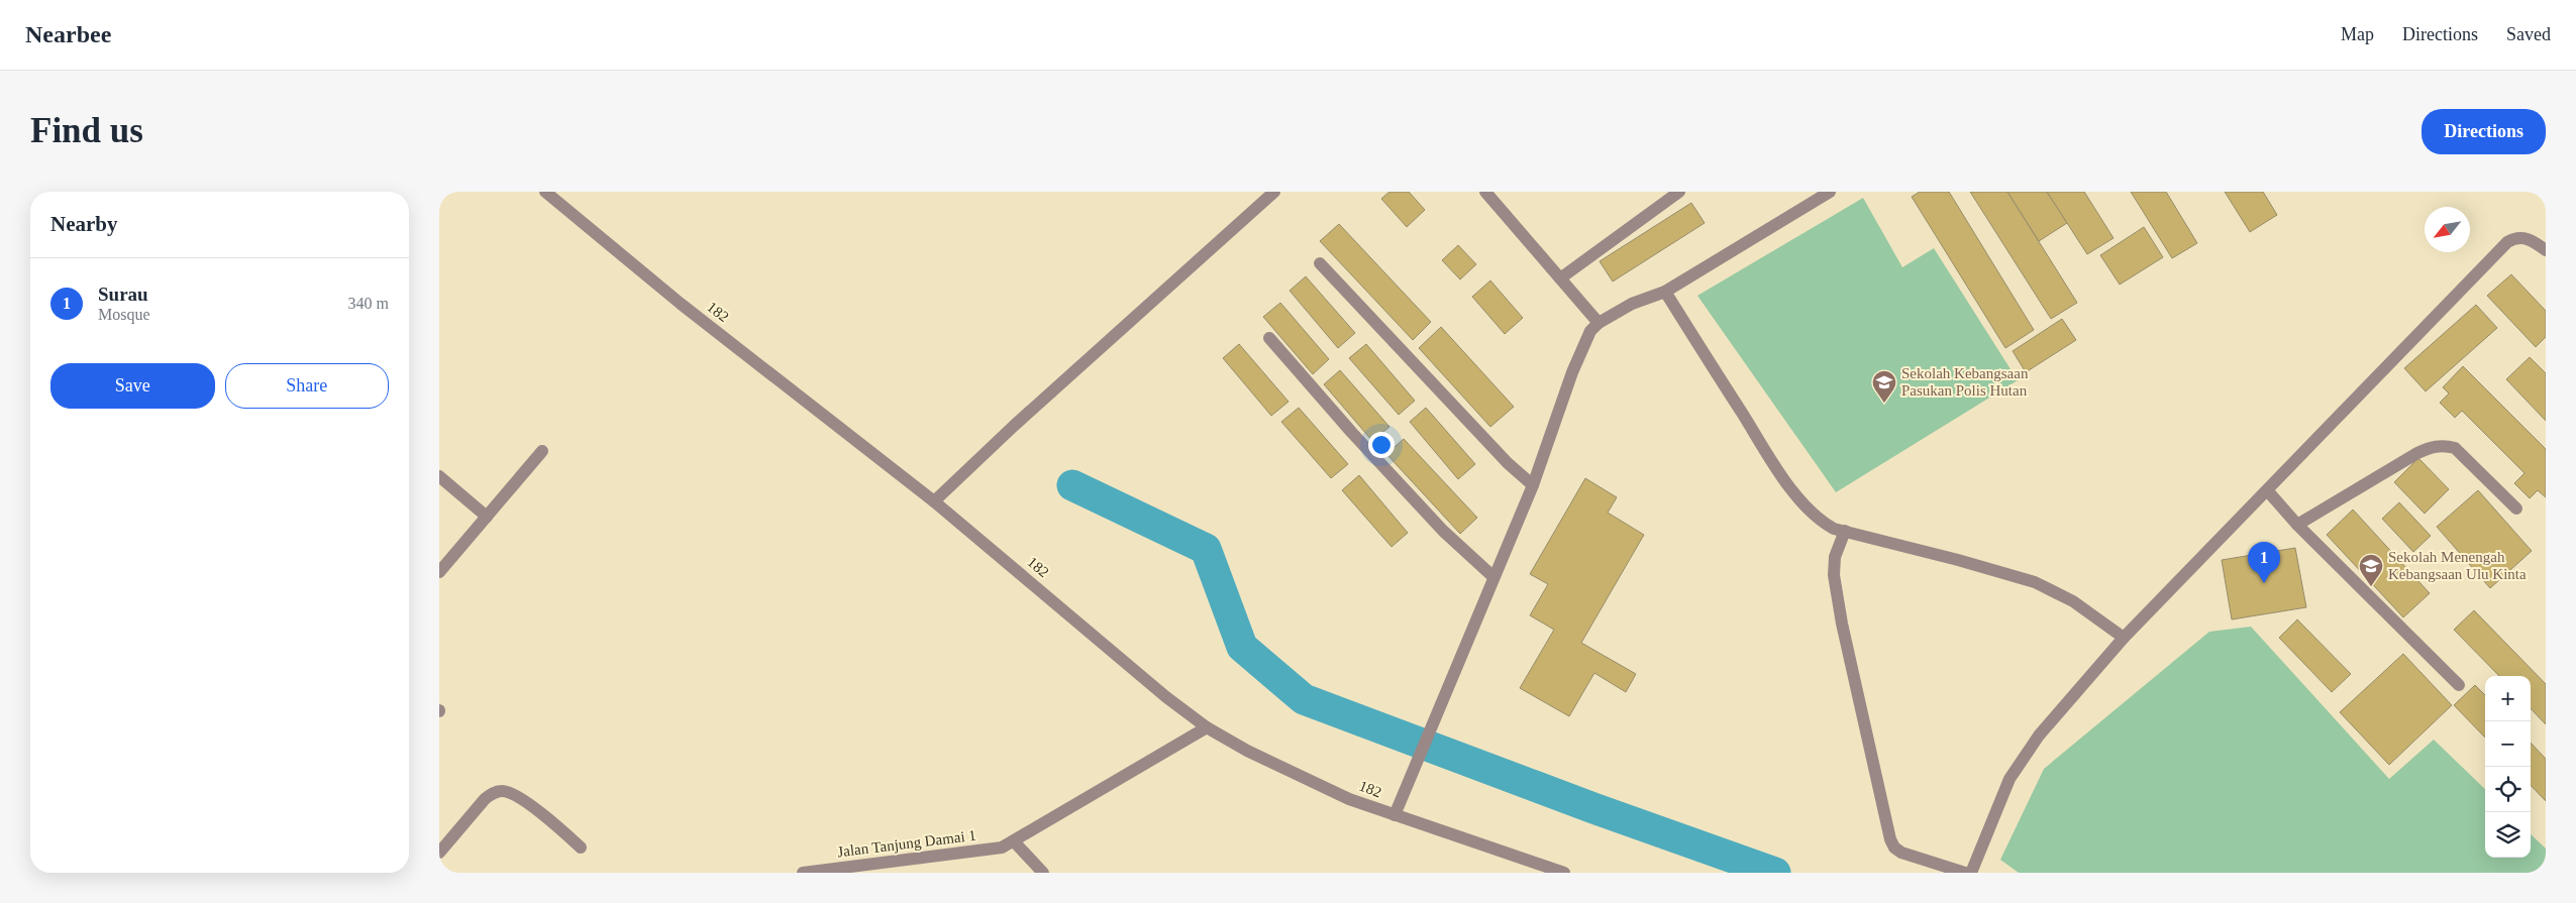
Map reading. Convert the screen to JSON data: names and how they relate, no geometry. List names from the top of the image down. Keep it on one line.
{"streets":{"street":["182","Jalan Tanjung Damai 1"]},"crossings":[["182","Jalan Tanjung Damai 1"]],"places":{"school or university":["Sekolah Kebangsaan Pasukan Polis Hutan","Sekolah Menengah Kebangsaan Ulu Kinta"]},"north":"bottom left","page":{"header":"Nearbee","nav":["Map","Directions","Saved"],"buttons":["Directions",["Save","Share"]],"title":"Find us","heading":"Nearby","list":[{"mark":"1","name":"Surau","note":"Mosque","value":"340 m"}],"pins":"1","map_buttons":["+","−"]}}
